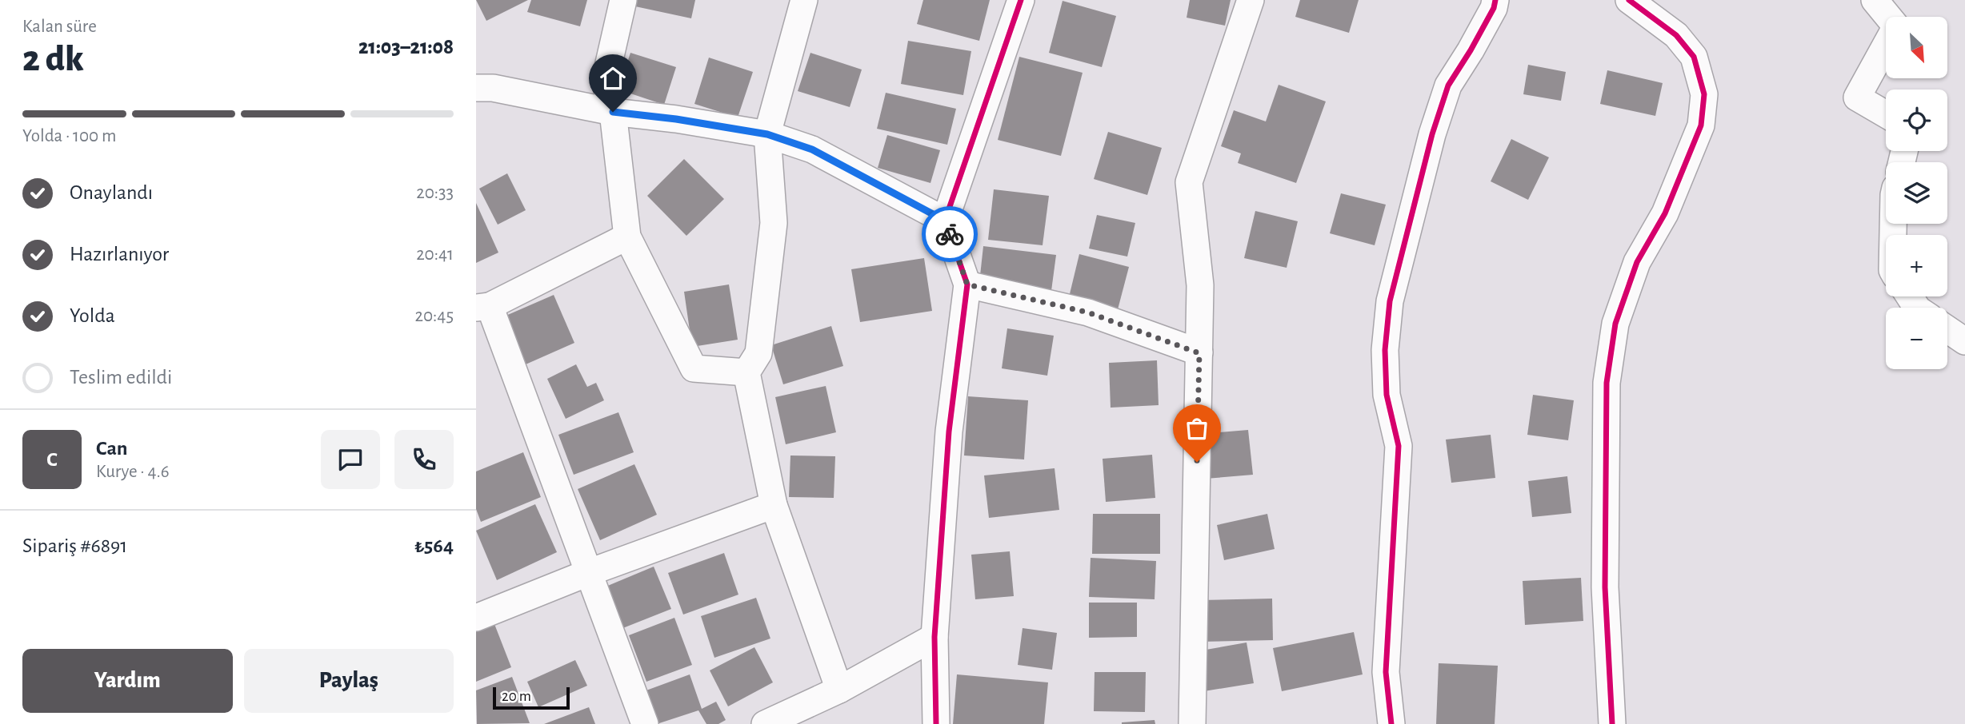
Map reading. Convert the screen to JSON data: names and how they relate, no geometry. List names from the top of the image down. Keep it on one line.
{"scale_bar":"20 m","north":"bottom right","page":{"heading":["2 dk","Kalan süre","21:03–21:08"],"panel":["Can","Kurye · 4.6","Sipariş #6891","₺564"],"map_buttons":["+","−"],"bar":"Yolda · 100 m","list":[["Onaylandı","20:33"],["Hazırlanıyor","20:41"],["Yolda","20:45"],"Teslim edildi"],"round":"C","buttons":["Yardım","Paylaş"],"scale":"20 m"}}
